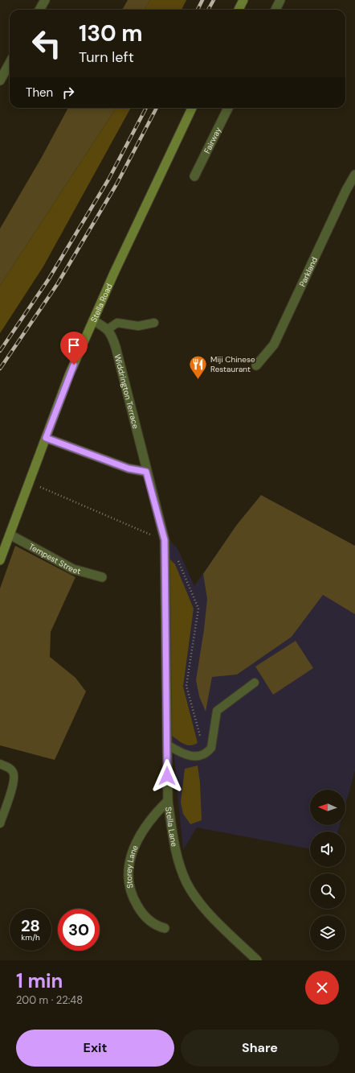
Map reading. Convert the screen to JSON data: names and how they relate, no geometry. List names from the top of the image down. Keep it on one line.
{"streets":{"main road":["Stella Road"],"street":["Fairway","Parkland","Widdrington Terrace","Tempest Street","Stella Lane","Storey Lane"]},"crossings":[["Stella Road","Tempest Street"],["Widdrington Terrace","Stella Lane"],["Stella Lane","Storey Lane"]],"places":{"restaurant":["Miji Chinese Restaurant"]},"north":"left","page":{"turn":["130 m","Turn left"],"then":"Then","speed":"28 km/h","limit":"30","heading":["1 min","200 m · 22:48"],"buttons":["Exit","Share"]}}
